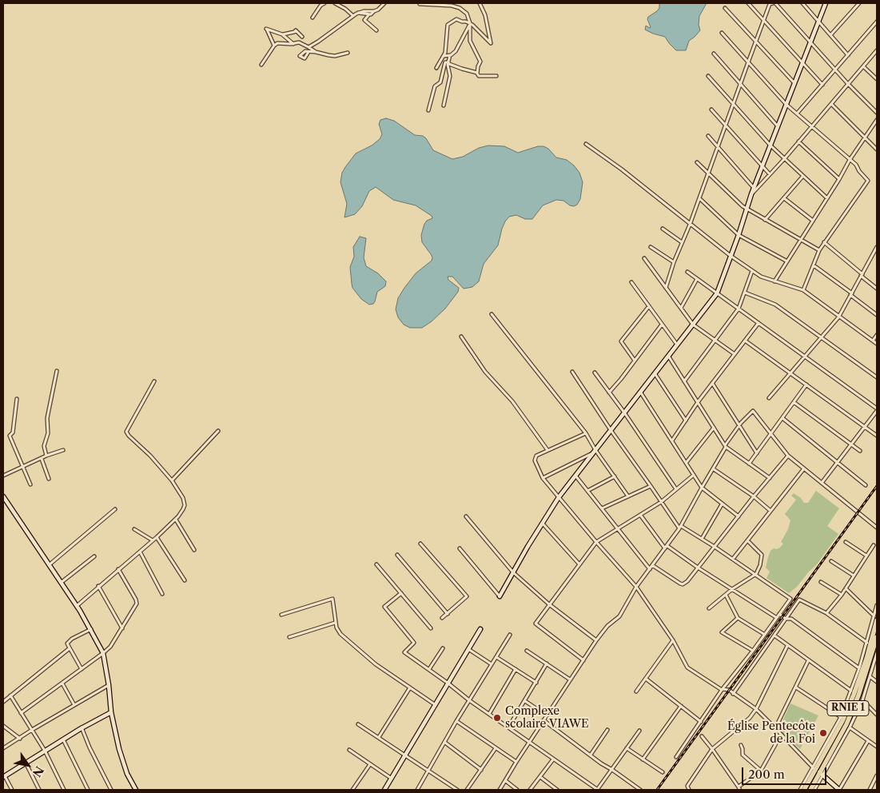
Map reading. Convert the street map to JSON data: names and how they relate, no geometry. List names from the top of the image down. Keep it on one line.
{"streets":{"highway":["RNIE 1"]},"places":["Complexe scolaire VIAWE","Église Pentecôte de la Foi"],"scale_bar":"200 m","north":"bottom right"}
